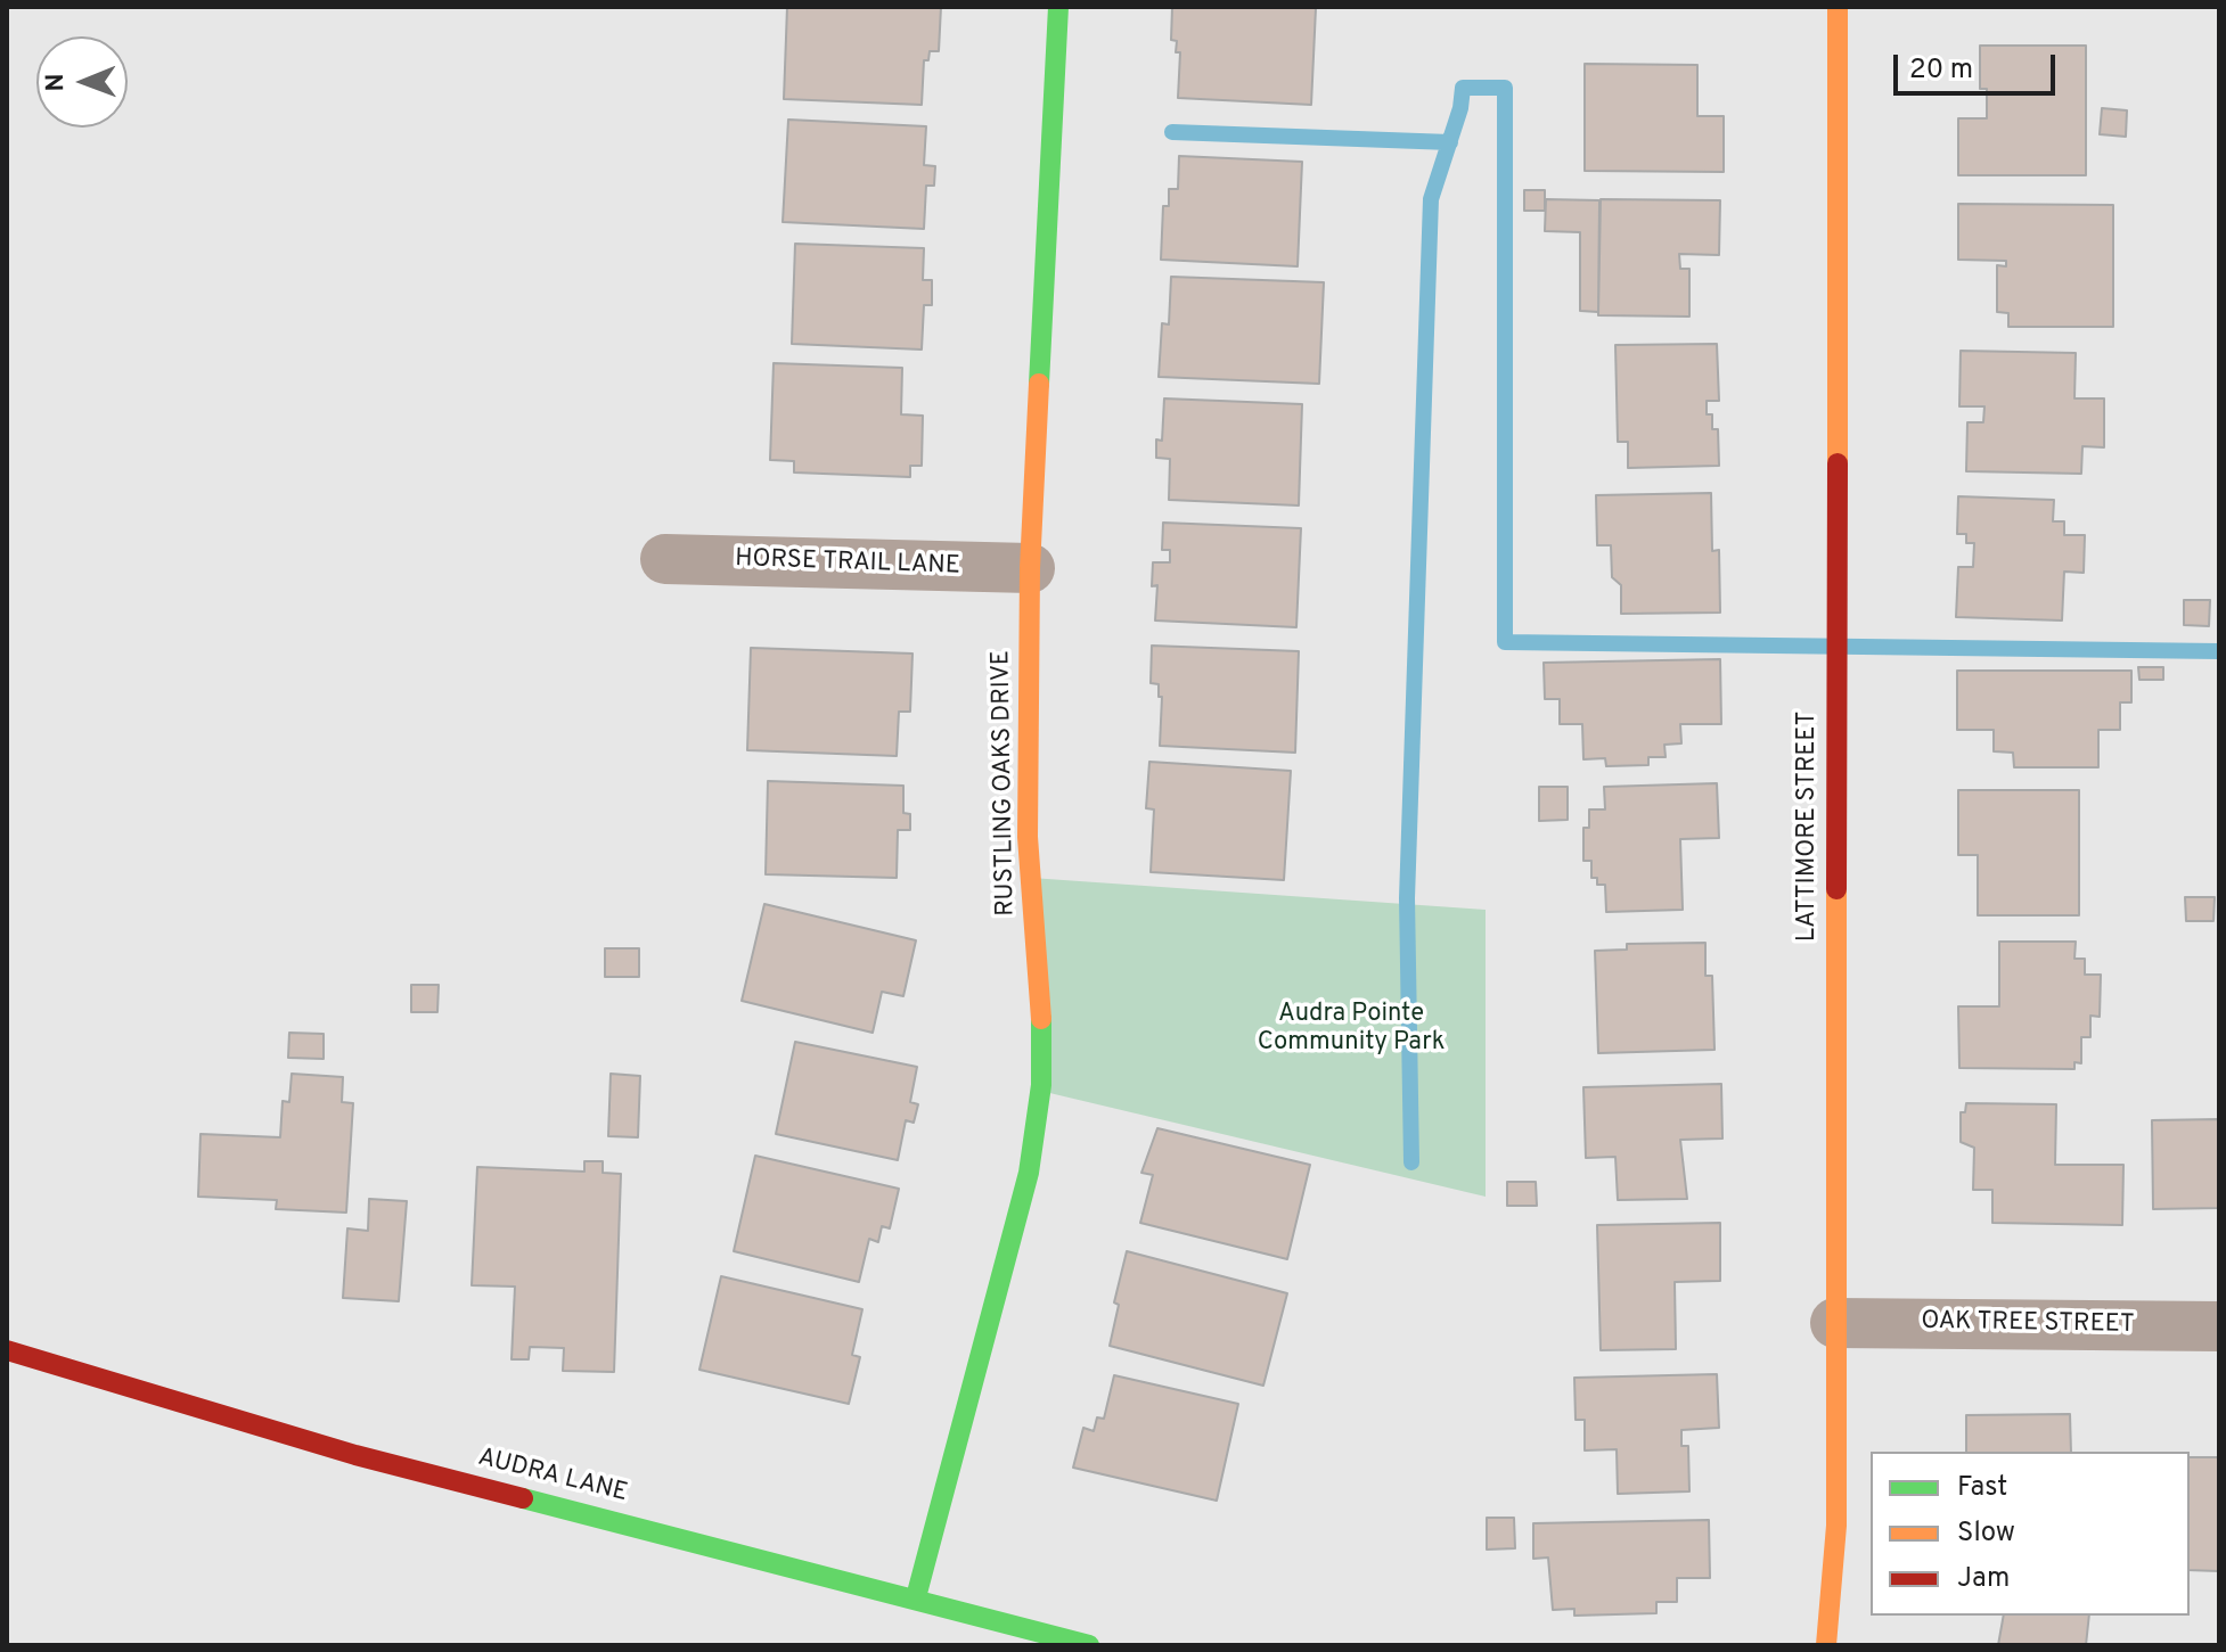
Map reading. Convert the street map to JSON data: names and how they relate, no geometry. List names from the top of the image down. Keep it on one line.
{"streets":{"street":["HORSE TRAIL LANE","RUSTLING OAKS DRIVE","LATTIMORE STREET","OAK TREE STREET","AUDRA LANE"]},"crossings":[["HORSE TRAIL LANE","RUSTLING OAKS DRIVE"],["RUSTLING OAKS DRIVE","AUDRA LANE"],["LATTIMORE STREET","OAK TREE STREET"]],"parks":["Audra Pointe Community Park"],"legend":["Fast","Slow","Jam"],"scale_bar":"20 m","north":"left"}
